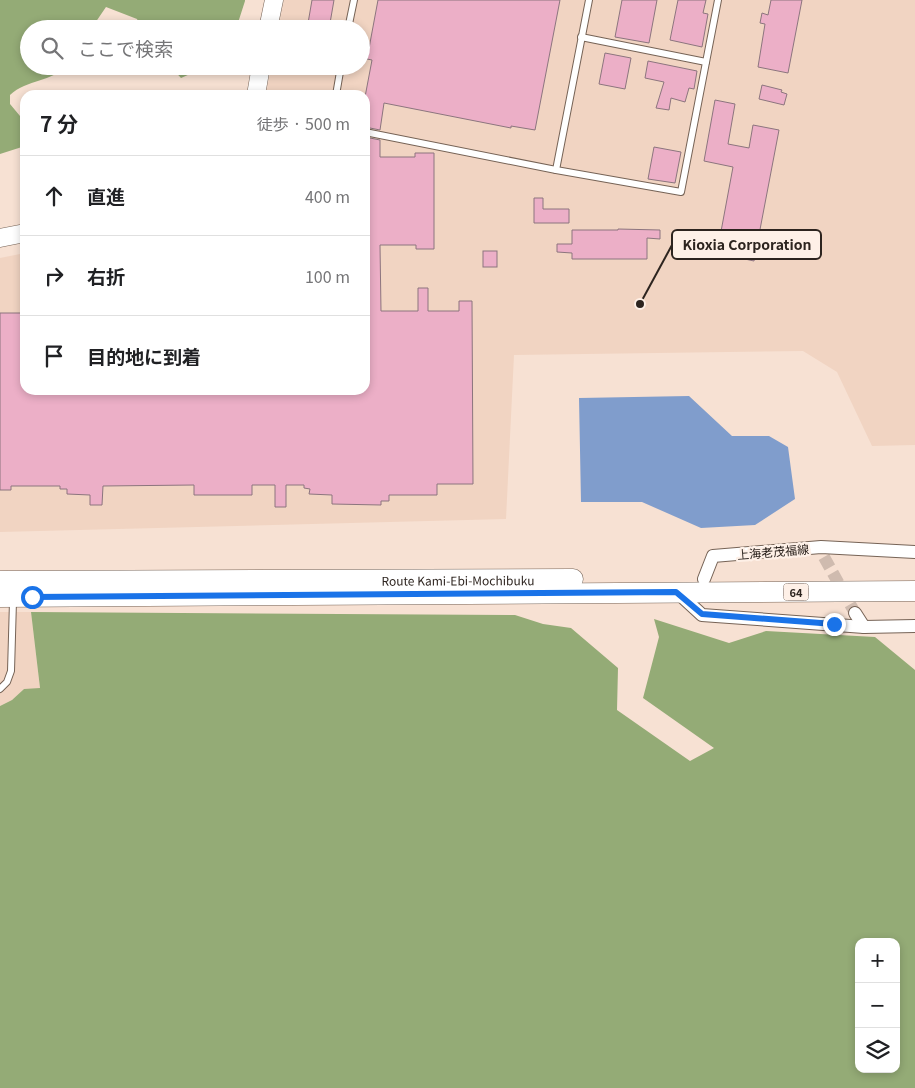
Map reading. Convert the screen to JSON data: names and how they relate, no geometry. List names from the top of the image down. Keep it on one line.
{"streets":{"main road":["Route Kami-Ebi-Mochibuku","64"],"street":["上海老茂福線"]},"crossings":[["上海老茂福線","Route Kami-Ebi-Mochibuku"]],"places":["Kioxia Corporation"],"page":{"search":"ここで検索","heading":["7 分","徒歩 · 500 m"],"list":[["直進","400 m"],["右折","100 m"],"目的地に到着"],"map_buttons":["+","−"]}}
